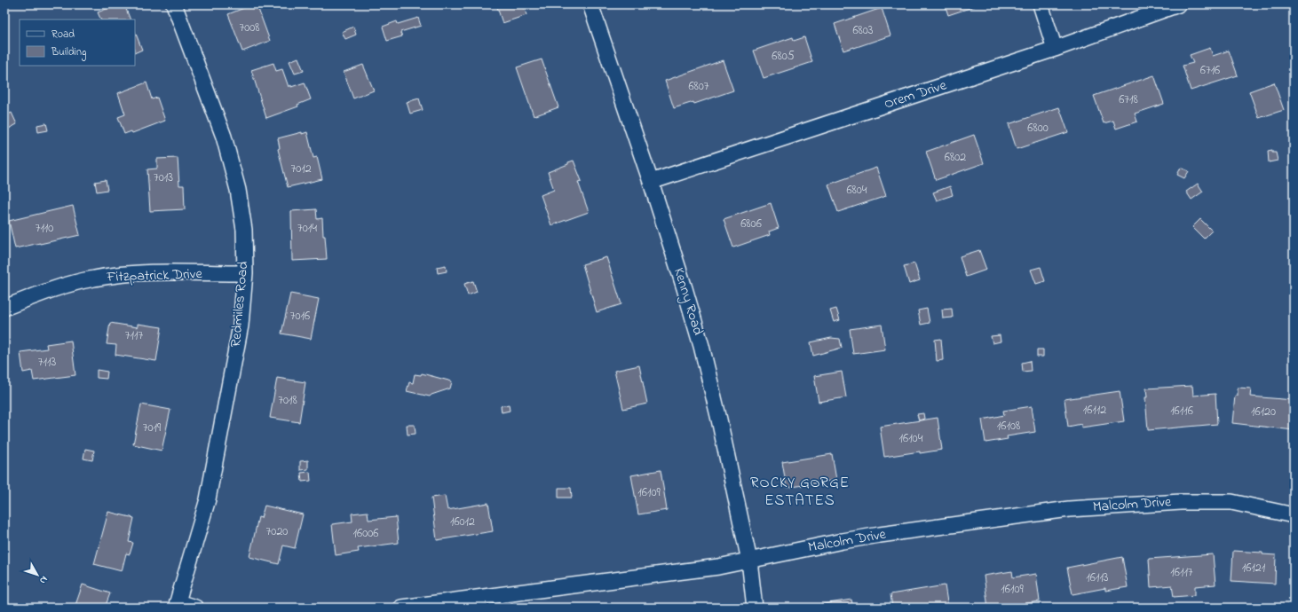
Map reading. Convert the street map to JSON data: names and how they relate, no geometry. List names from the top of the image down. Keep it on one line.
{"streets":{"street":["Orem Drive","Fitzpatrick Drive","Kenny Road","Redmiles Road","Malcolm Drive"]},"crossings":[["Orem Drive","Kenny Road"],["Fitzpatrick Drive","Redmiles Road"],["Kenny Road","Malcolm Drive"]],"districts":["ROCKY GORGE ESTATES"],"house_numbers":["7008","6803","6805","6716","6807","6718","6800","6802","7012","7013","6804","6806","7110","7014","7016","7117","7113","7018","16112","16116","16120","16108","7019","16104","16109","16012","7020","16006","16121","16117","16113","16109"],"legend":["Road","Building"],"north":"bottom right"}
